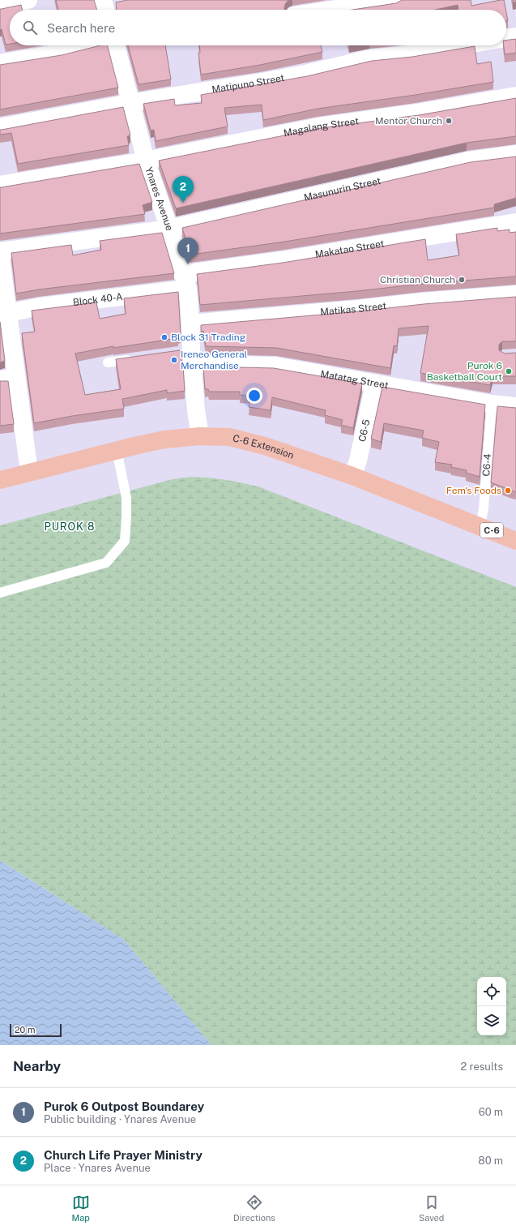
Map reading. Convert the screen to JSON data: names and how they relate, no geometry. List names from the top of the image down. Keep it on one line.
{"streets":{"main road":["C-6 Extension","C-6"],"street":["Matipuno Street","Magalang Street","Masunurin Street","Ynares Avenue","Makatao Street","Block 40-A","Matikas Street","Matatag Street","C6-5"],"lane":["C6-4"]},"crossings":[["Matipuno Street","Ynares Avenue"],["Magalang Street","Ynares Avenue"],["Masunurin Street","Ynares Avenue"],["Ynares Avenue","Makatao Street"],["Ynares Avenue","Block 40-A"],["Ynares Avenue","Matikas Street"],["Ynares Avenue","Matatag Street"],["Ynares Avenue","C-6 Extension"],["Makatao Street","Block 40-A"],["Matatag Street","C6-5"],["Matatag Street","C6-4"],["C6-5","C-6 Extension"],["C-6 Extension","C6-4"]],"districts":["PUROK 8"],"places":["Mentor Church","Christian Church","Block 31 Trading","Ireneo General Merchandise","Purok 6 Basketball Court","Fem's Foods"],"scale_bar":"20 m","page":{"search":"Search here","pins":["2","1"],"scale":"20 m","heading":["Nearby","2 results"],"list":[{"mark":"1","name":"Purok 6 Outpost Boundarey","note":"Public building · Ynares Avenue","value":"60 m"},{"mark":"2","name":"Church Life Prayer Ministry","note":"Place · Ynares Avenue","value":"80 m"}],"nav":["Map","Directions","Saved"]}}
